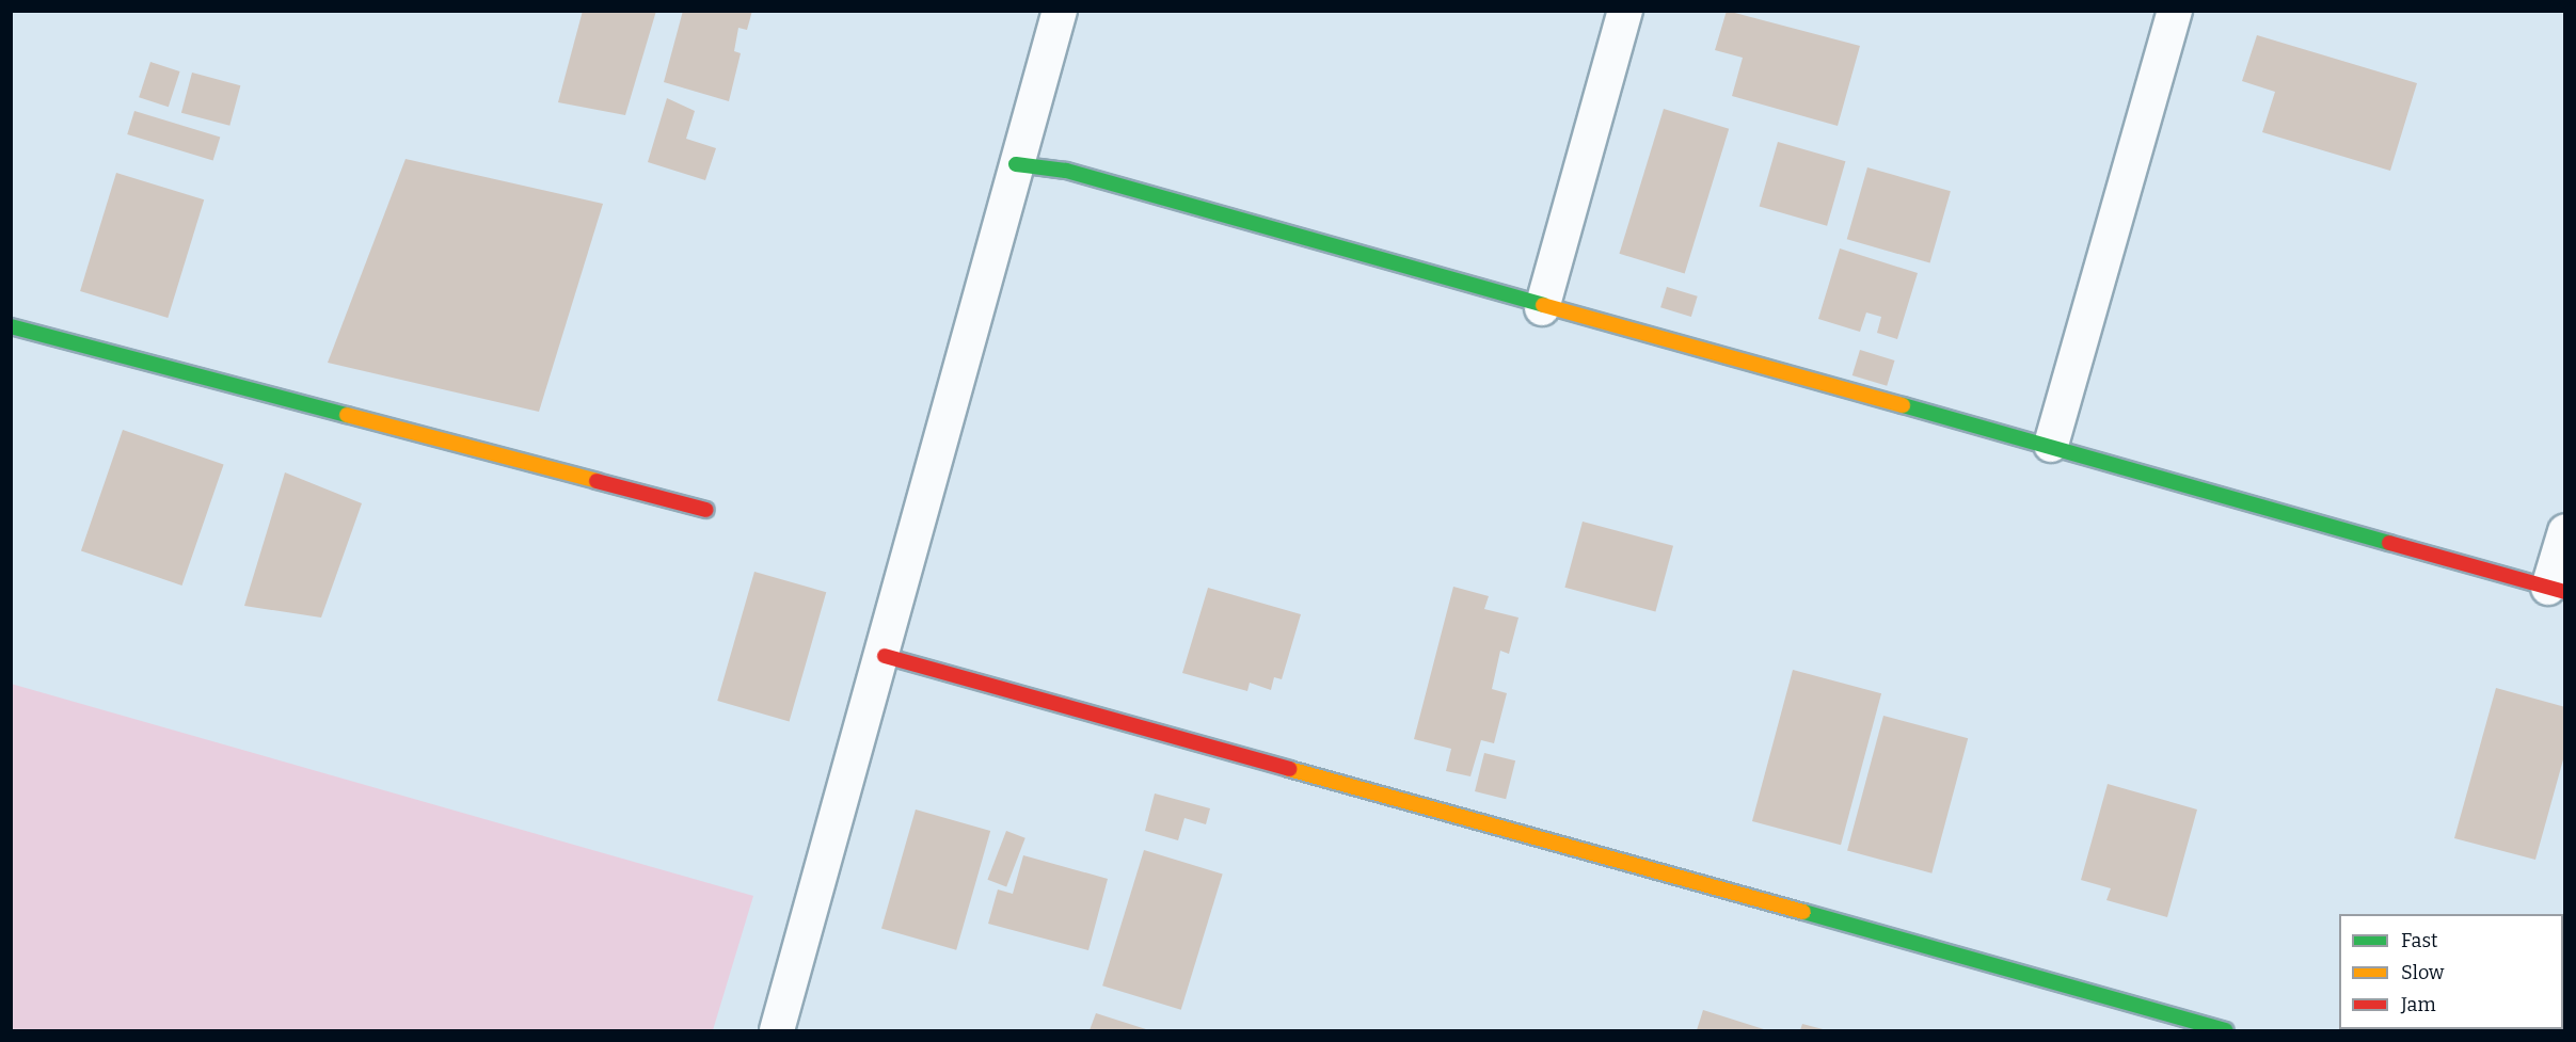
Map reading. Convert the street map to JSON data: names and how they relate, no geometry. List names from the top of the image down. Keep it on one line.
{"legend":["Fast","Slow","Jam"]}
